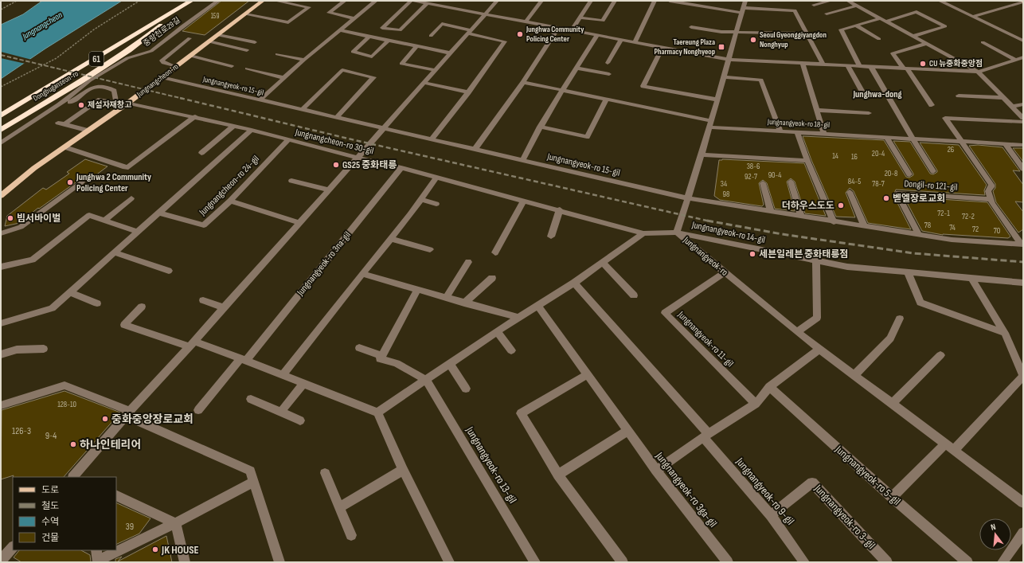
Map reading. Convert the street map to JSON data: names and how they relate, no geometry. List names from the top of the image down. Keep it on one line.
{"streets":{"highway":["61","Dongbuganseon-ro"],"main road":["Jungnangcheon-ro"],"street":["중랑천로29길","Jungnangyeok-ro 15-gil","Jungnangyeok-ro 18-gil","Jungnangcheon-ro 30-gil","Jungnangcheon-ro 24-gil","Dongil-ro 121-gil","Jungnangyeok-ro 14-gil","Jungnangyeok-ro","Jungnangyeok-ro 3na-gil","Jungnangyeok-ro 11-gil","Jungnangyeok-ro 13-gil","Jungnangyeok-ro 5-gil","Jungnangyeok-ro 3ga-gil","Jungnangyeok-ro 9-gil","Jungnangyeok-ro 3-gil"]},"crossings":[["Jungnangcheon-ro","Jungnangyeok-ro 15-gil"],["Jungnangcheon-ro","Jungnangcheon-ro 30-gil"],["Jungnangyeok-ro 15-gil","Jungnangyeok-ro"],["Jungnangyeok-ro 18-gil","Jungnangyeok-ro"],["Jungnangcheon-ro 30-gil","Jungnangcheon-ro 24-gil"],["Jungnangcheon-ro 30-gil","Jungnangyeok-ro 14-gil"],["Jungnangcheon-ro 30-gil","Jungnangyeok-ro"],["Jungnangcheon-ro 30-gil","Jungnangyeok-ro 3na-gil"],["Jungnangyeok-ro 14-gil","Jungnangyeok-ro"],["Jungnangyeok-ro","Jungnangyeok-ro 11-gil"],["Jungnangyeok-ro 9-gil","Jungnangyeok-ro 3-gil"]],"districts":["Junghwa-dong"],"water":["Jungnangcheon"],"places":{"other":["Junghwa Community Policing Center","Seoul Gyeonggiyangdon Nonghyup","CU 뉴중화중앙점","제설자재창고","GS25 중화태릉","Junghwa 2 Community Policing Center","벧엘장로교회","더하우스도도","빔서바이벌","세븐일레븐 중화태릉점","중화중앙장로교회","하나인테리어","JK HOUSE"],"transit":["Taereung Plaza Pharmacy Nonghyeop"]},"house_numbers":["159","26","20-4","14","16","38-6","20-8","90-4","92-7","84-5","34","78-7","98","72-1","72-2","78","74","72","70","128-10","126-3","9-4","39"],"legend":["도로","철도","수역","건물"],"north":"top"}
